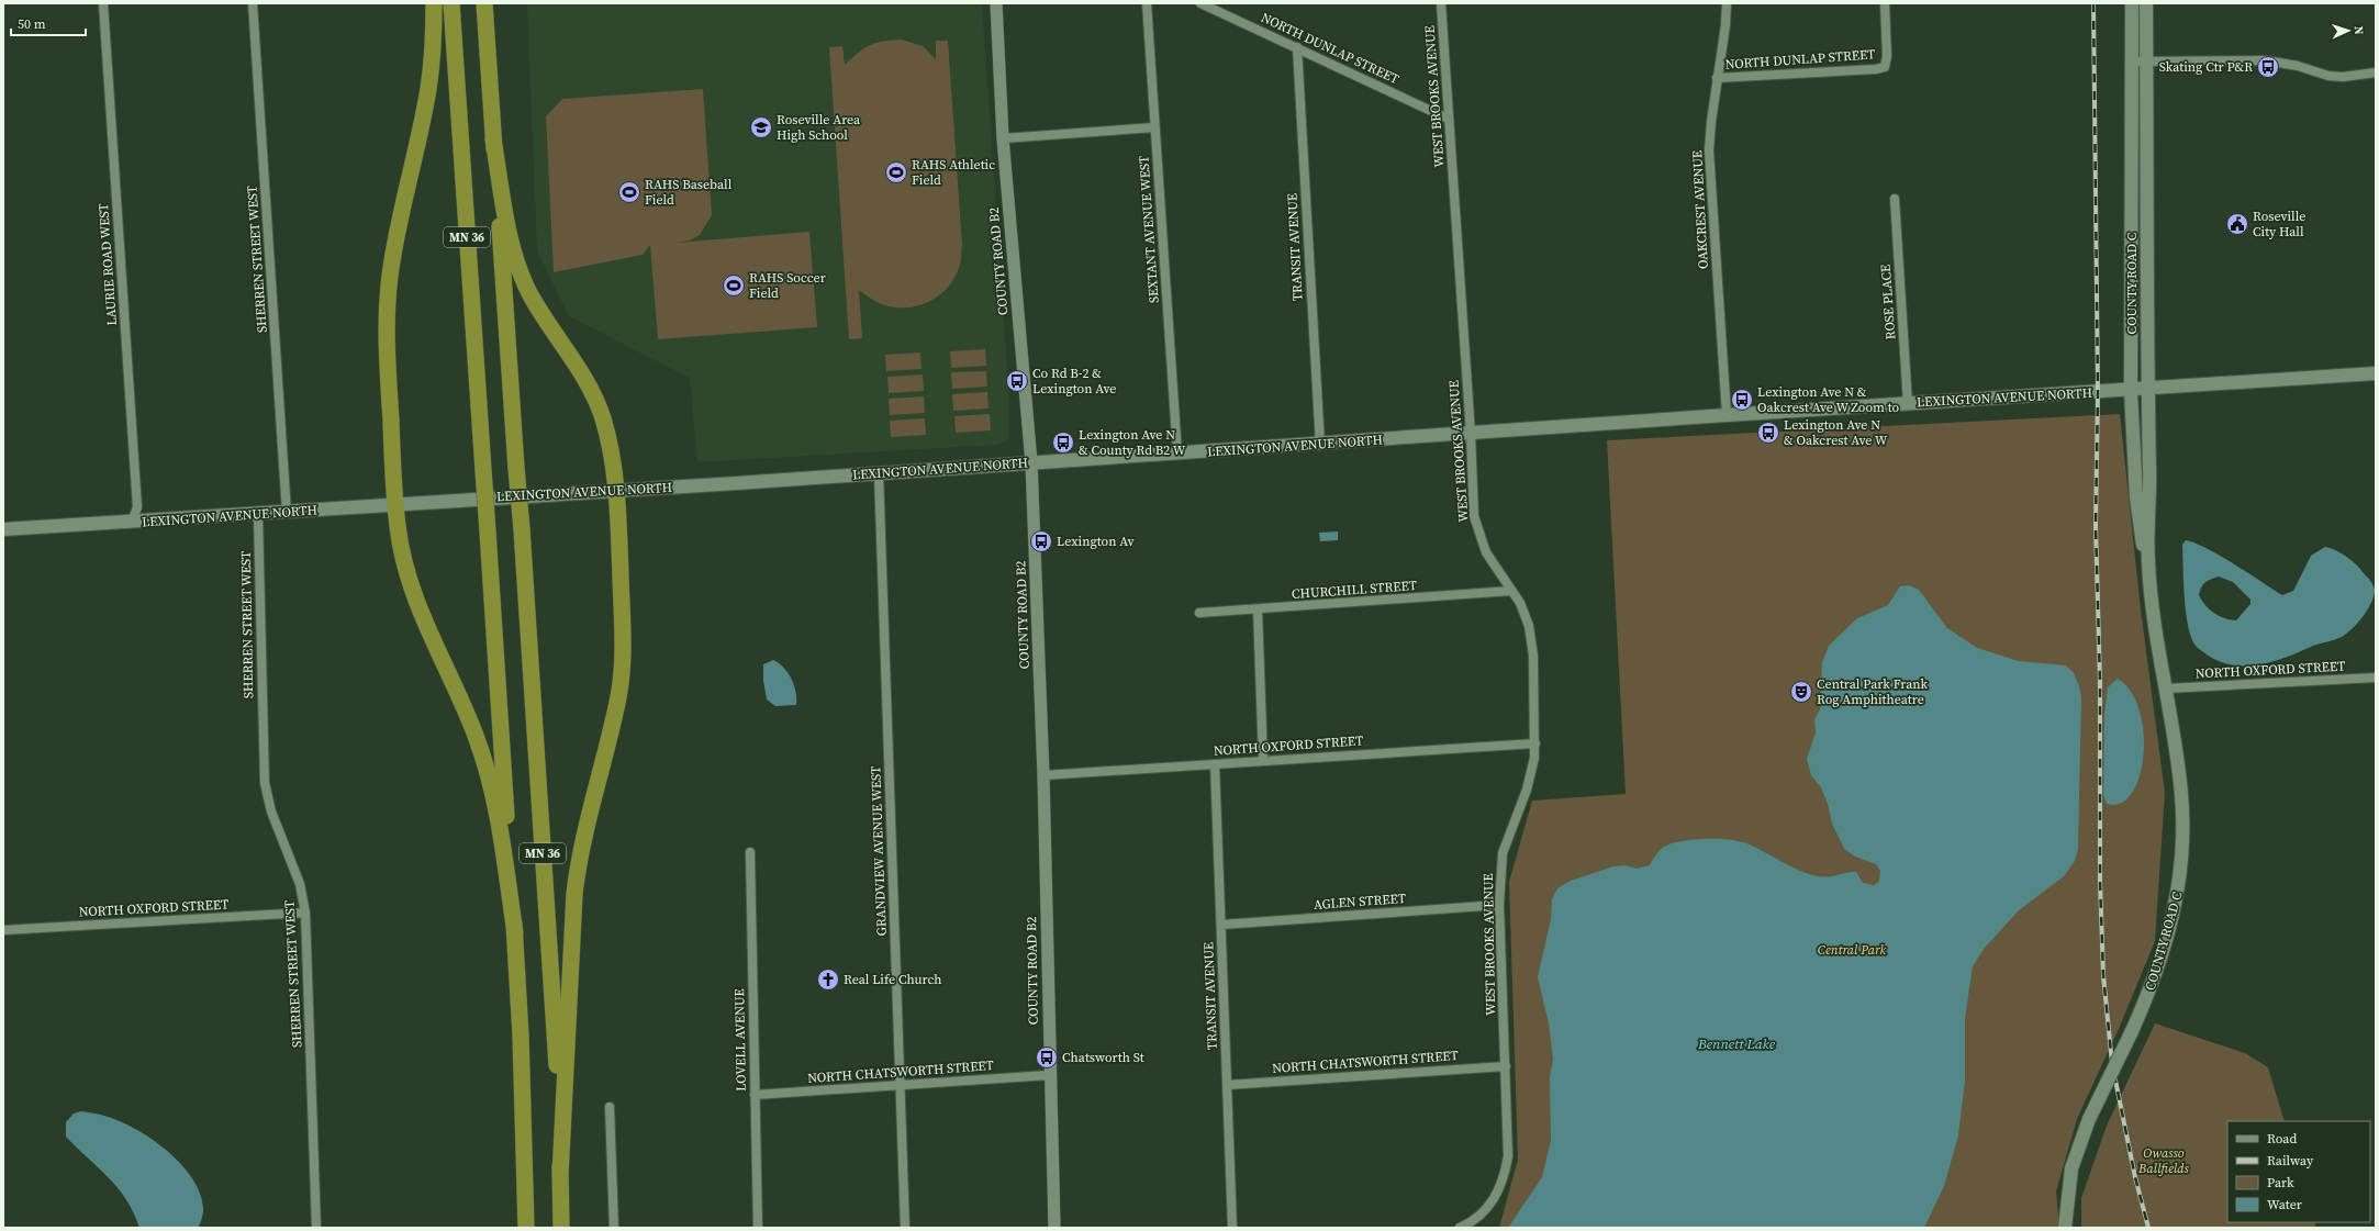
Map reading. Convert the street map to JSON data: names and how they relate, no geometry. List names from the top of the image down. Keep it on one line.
{"streets":{"highway":["MN 36"],"main road":["COUNTY ROAD C","LEXINGTON AVENUE NORTH"],"street":["NORTH DUNLAP STREET","WEST BROOKS AVENUE","OAKCREST AVENUE","SEXTANT AVENUE WEST","TRANSIT AVENUE","SHERREN STREET WEST","COUNTY ROAD B2","LAURIE ROAD WEST","ROSE PLACE","CHURCHILL STREET","NORTH OXFORD STREET","GRANDVIEW AVENUE WEST","AGLEN STREET","LOVELL AVENUE","NORTH CHATSWORTH STREET"]},"crossings":[["NORTH DUNLAP STREET","WEST BROOKS AVENUE"],["NORTH DUNLAP STREET","OAKCREST AVENUE"],["NORTH DUNLAP STREET","TRANSIT AVENUE"],["WEST BROOKS AVENUE","LEXINGTON AVENUE NORTH"],["WEST BROOKS AVENUE","CHURCHILL STREET"],["WEST BROOKS AVENUE","NORTH OXFORD STREET"],["WEST BROOKS AVENUE","AGLEN STREET"],["WEST BROOKS AVENUE","NORTH CHATSWORTH STREET"],["OAKCREST AVENUE","LEXINGTON AVENUE NORTH"],["SEXTANT AVENUE WEST","LEXINGTON AVENUE NORTH"],["TRANSIT AVENUE","LEXINGTON AVENUE NORTH"],["TRANSIT AVENUE","NORTH OXFORD STREET"],["TRANSIT AVENUE","AGLEN STREET"],["TRANSIT AVENUE","NORTH CHATSWORTH STREET"],["SHERREN STREET WEST","LEXINGTON AVENUE NORTH"],["SHERREN STREET WEST","NORTH OXFORD STREET"],["COUNTY ROAD B2","LEXINGTON AVENUE NORTH"],["COUNTY ROAD B2","NORTH OXFORD STREET"],["COUNTY ROAD B2","NORTH CHATSWORTH STREET"],["LAURIE ROAD WEST","LEXINGTON AVENUE NORTH"],["COUNTY ROAD C","LEXINGTON AVENUE NORTH"],["COUNTY ROAD C","NORTH OXFORD STREET"],["ROSE PLACE","LEXINGTON AVENUE NORTH"],["LEXINGTON AVENUE NORTH","GRANDVIEW AVENUE WEST"],["GRANDVIEW AVENUE WEST","NORTH CHATSWORTH STREET"],["LOVELL AVENUE","NORTH CHATSWORTH STREET"]],"water":["Bennett Lake"],"parks":["Central Park","Owasso Ballfields"],"places":{"bus stop":["Skating Ctr P&R","Co Rd B-2 & Lexington Ave","Lexington Ave N & Oakcrest Ave W Zoom to","Lexington Ave N & Oakcrest Ave W","Lexington Ave N & County Rd B2 W","Lexington Av","Chatsworth St"],"school or university":["Roseville Area High School"],"sports":["RAHS Athletic Field","RAHS Baseball Field","RAHS Soccer Field"],"public building":["Roseville City Hall"],"theatre":["Central Park Frank Rog Amphitheatre"],"church":["Real Life Church"]},"legend":["Road","Railway","Park","Water"],"scale_bar":"50 m","north":"right"}
